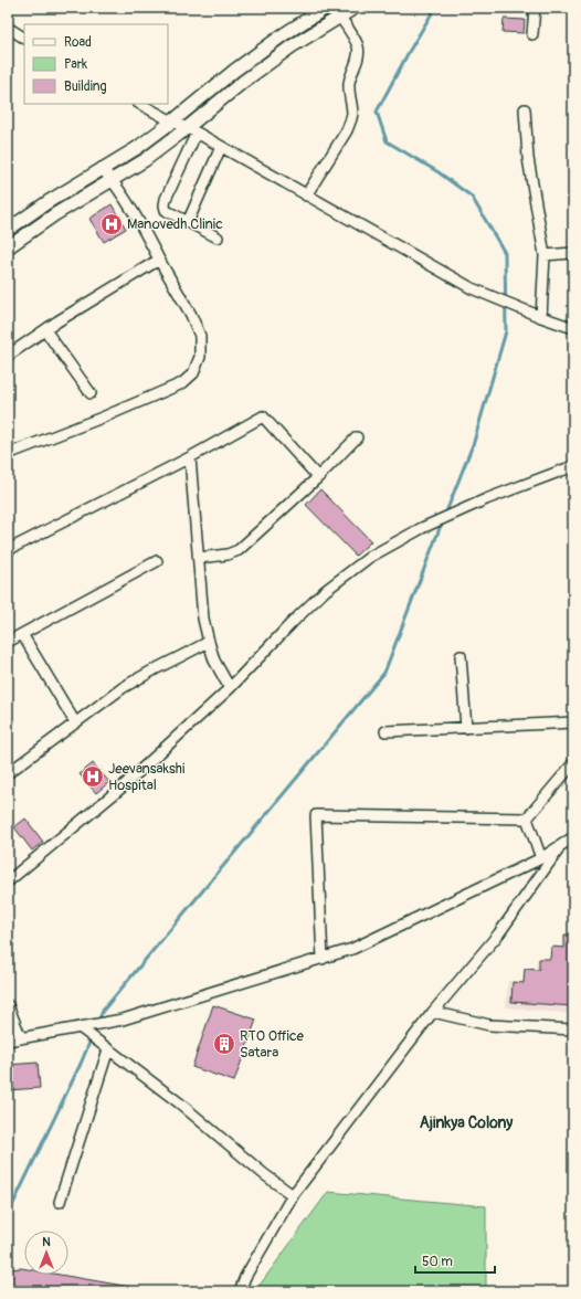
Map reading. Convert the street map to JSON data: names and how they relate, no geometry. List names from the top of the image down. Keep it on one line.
{"districts":["Ajinkya Colony"],"places":{"hospital":["Manovedh Clinic","Jeevansakshi Hospital"],"building":["RTO Office Satara"]},"legend":["Road","Park","Building"],"scale_bar":"50 m","north":"top"}
